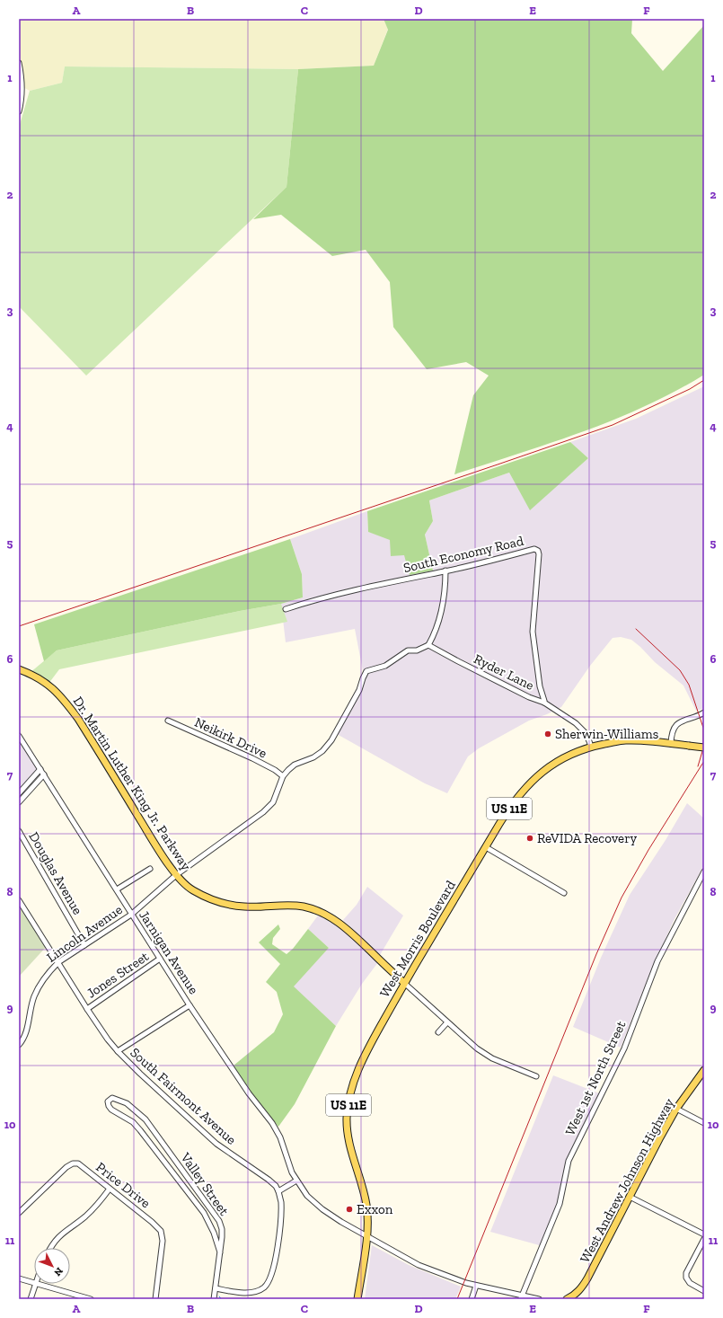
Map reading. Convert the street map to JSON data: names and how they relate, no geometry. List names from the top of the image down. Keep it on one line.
{"streets":{"main road":["Dr. Martin Luther King Jr. Parkway","US 11E","West Morris Boulevard","West Andrew Johnson Highway"],"street":["South Economy Road","Ryder Lane","Neikirk Drive","Douglas Avenue","Lincoln Avenue","Jarnigan Avenue","Jones Street","West 1st North Street","South Fairmont Avenue","Valley Street","Price Drive"]},"crossings":[["South Economy Road","Ryder Lane"],["Ryder Lane","West Morris Boulevard"],["Neikirk Drive","Lincoln Avenue"],["Dr. Martin Luther King Jr. Parkway","Lincoln Avenue"],["Dr. Martin Luther King Jr. Parkway","West Morris Boulevard"],["Douglas Avenue","Lincoln Avenue"],["Lincoln Avenue","Jarnigan Avenue"],["Lincoln Avenue","South Fairmont Avenue"],["Jarnigan Avenue","Jones Street"],["Jones Street","South Fairmont Avenue"]],"places":["Sherwin-Williams","ReVIDA Recovery","Exxon"],"north":"bottom right","grid":{"columns":["A","B","C","D","E","F"],"rows":["1","2","3","4","5","6","7","8","9","10","11"]}}
